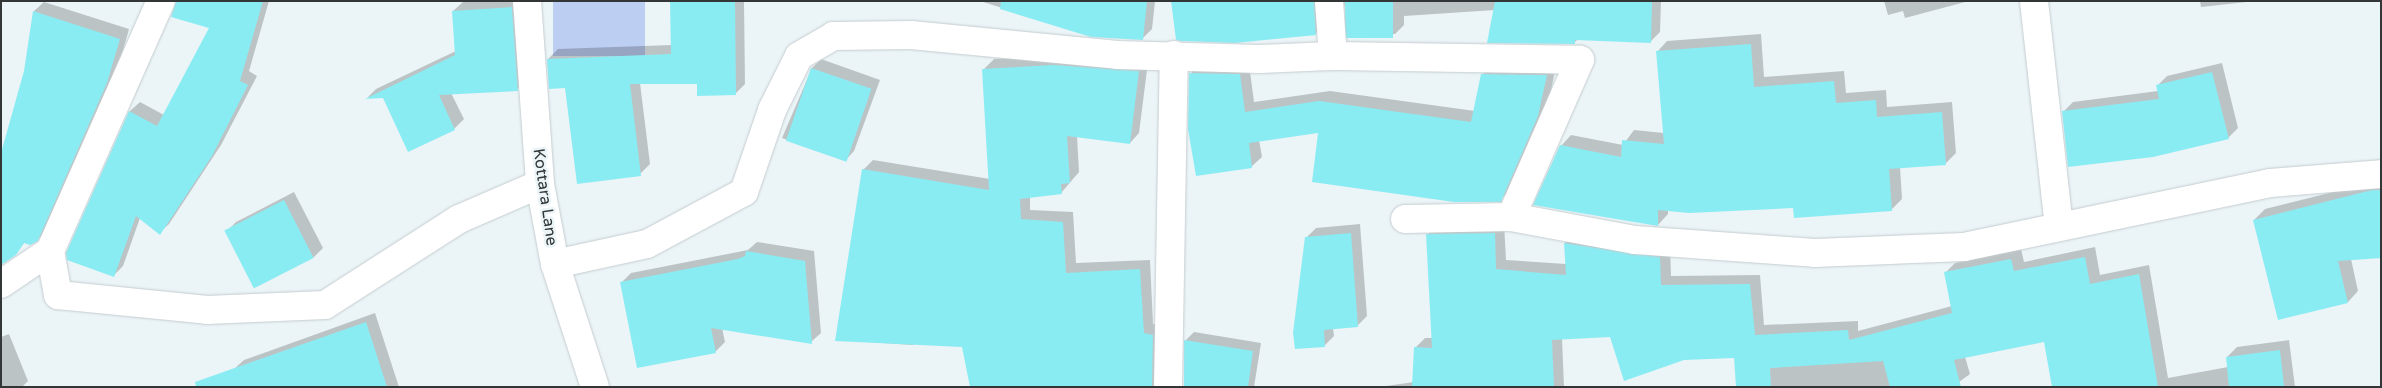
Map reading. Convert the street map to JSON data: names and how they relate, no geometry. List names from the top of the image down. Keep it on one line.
{"streets":{"street":["Kottara Lane"]}}
